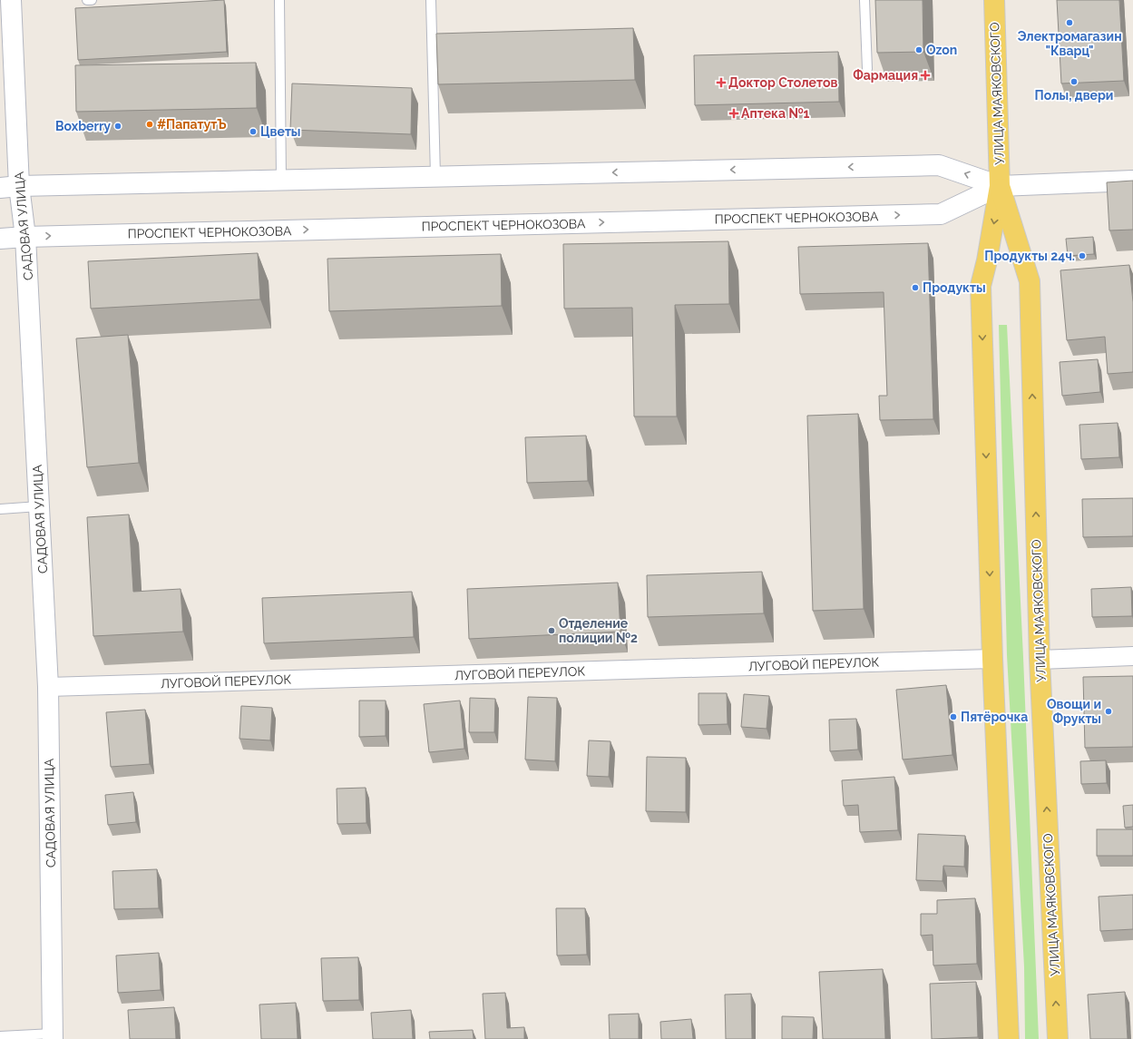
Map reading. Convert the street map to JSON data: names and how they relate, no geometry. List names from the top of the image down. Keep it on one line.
{"streets":{"main road":["УЛИЦА МАЯКОВСКОГО"],"street":["ПРОСПЕКТ ЧЕРНОКОЗОВА","САДОВАЯ УЛИЦА","ЛУГОВОЙ ПЕРЕУЛОК"]},"crossings":[["УЛИЦА МАЯКОВСКОГО","ПРОСПЕКТ ЧЕРНОКОЗОВА"],["УЛИЦА МАЯКОВСКОГО","ЛУГОВОЙ ПЕРЕУЛОК"],["ПРОСПЕКТ ЧЕРНОКОЗОВА","САДОВАЯ УЛИЦА"],["САДОВАЯ УЛИЦА","ЛУГОВОЙ ПЕРЕУЛОК"]],"places":{"other":["Электромагазин \"Кварц\"","Ozon","Полы, двери","#ПапатутЪ","Boxberry","Цветы","Продукты 24ч.","Продукты","Отделение полиции №2","Овощи и Фрукты","Пятёрочка"],"health":["Фармация","Доктор Столетов","Аптека №1"]}}
